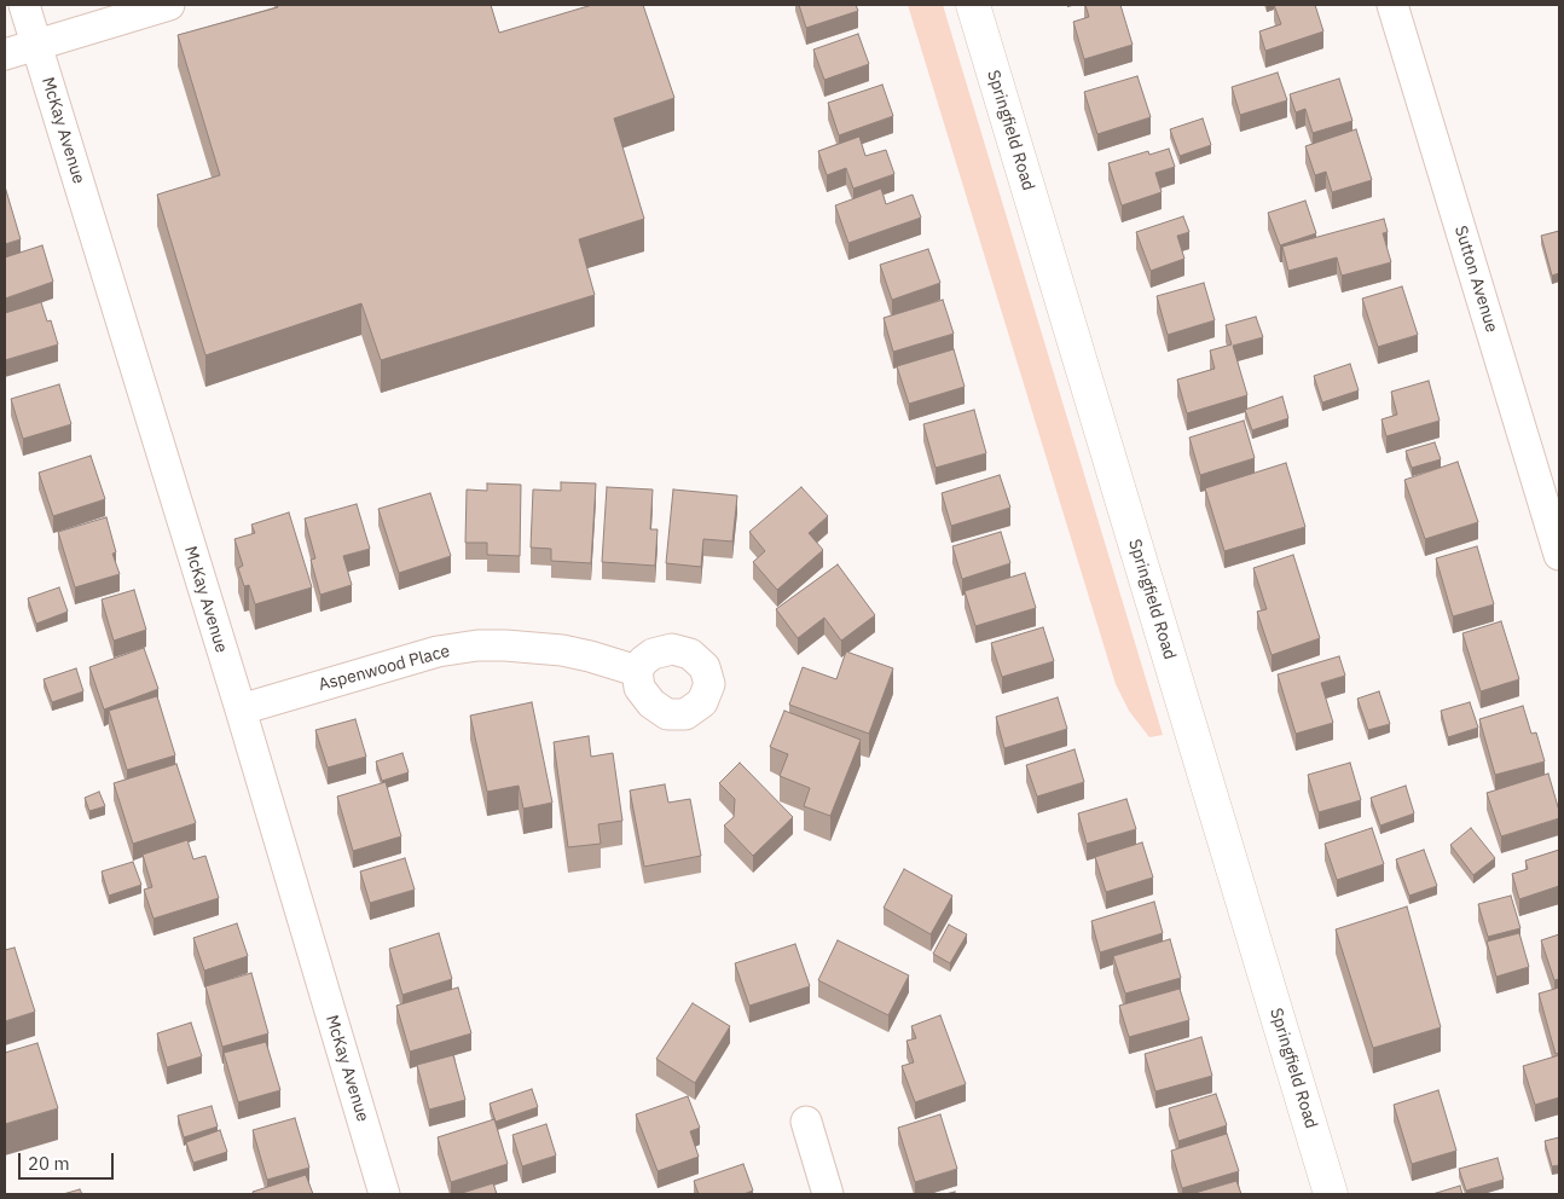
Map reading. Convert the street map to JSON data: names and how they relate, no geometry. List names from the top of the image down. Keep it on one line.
{"streets":{"street":["McKay Avenue","Springfield Road","Sutton Avenue","Aspenwood Place"]},"crossings":[["McKay Avenue","Aspenwood Place"]],"scale_bar":"20 m"}
